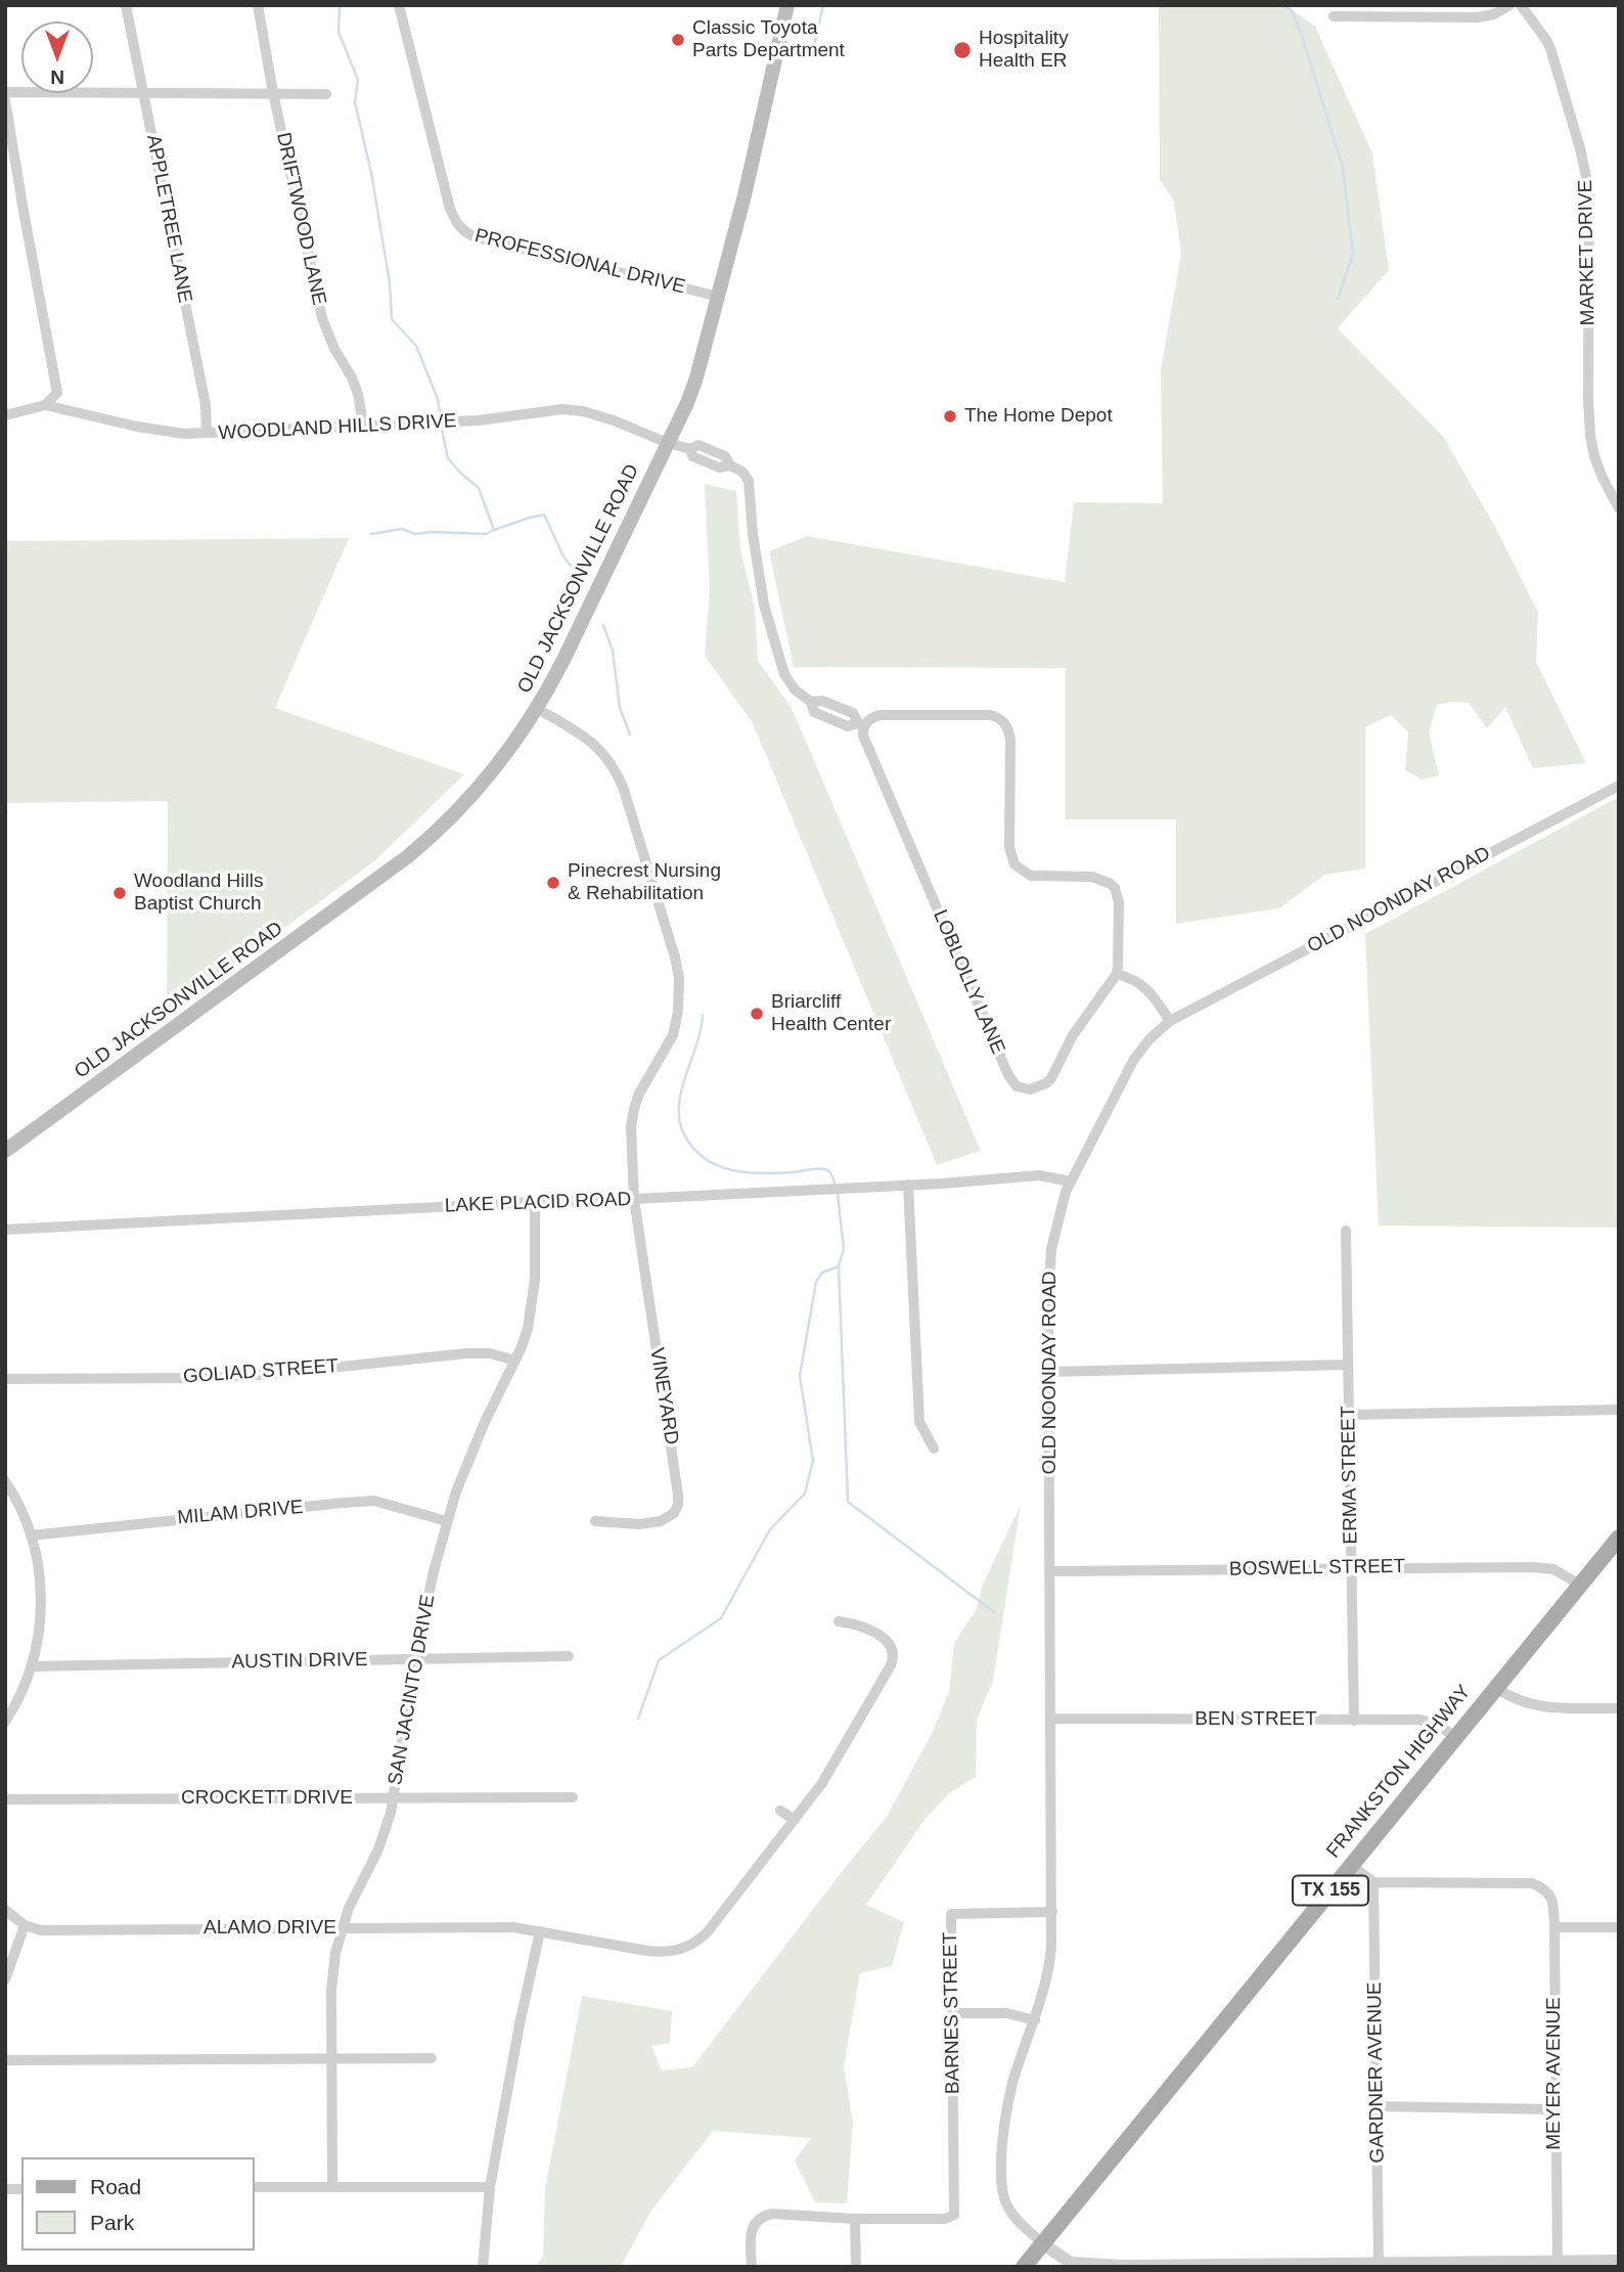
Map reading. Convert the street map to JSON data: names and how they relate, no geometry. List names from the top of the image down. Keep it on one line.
{"streets":{"main road":["OLD JACKSONVILLE ROAD","FRANKSTON HIGHWAY","TX 155"],"street":["APPLETREE LANE","DRIFTWOOD LANE","MARKET DRIVE","PROFESSIONAL DRIVE","WOODLAND HILLS DRIVE","OLD NOONDAY ROAD","LOBLOLLY LANE","LAKE PLACID ROAD","GOLIAD STREET","VINEYARD","ERMA STREET","MILAM DRIVE","BOSWELL STREET","AUSTIN DRIVE","SAN JACINTO DRIVE","BEN STREET","CROCKETT DRIVE","ALAMO DRIVE","BARNES STREET","GARDNER AVENUE","MEYER AVENUE"]},"crossings":[["APPLETREE LANE","WOODLAND HILLS DRIVE"],["DRIFTWOOD LANE","WOODLAND HILLS DRIVE"],["PROFESSIONAL DRIVE","OLD JACKSONVILLE ROAD"],["WOODLAND HILLS DRIVE","OLD JACKSONVILLE ROAD"],["OLD NOONDAY ROAD","LAKE PLACID ROAD"],["OLD NOONDAY ROAD","BOSWELL STREET"],["OLD NOONDAY ROAD","BEN STREET"],["OLD NOONDAY ROAD","FRANKSTON HIGHWAY"],["OLD NOONDAY ROAD","BARNES STREET"],["LAKE PLACID ROAD","VINEYARD"],["LAKE PLACID ROAD","SAN JACINTO DRIVE"],["GOLIAD STREET","SAN JACINTO DRIVE"],["ERMA STREET","BOSWELL STREET"],["ERMA STREET","BEN STREET"],["MILAM DRIVE","SAN JACINTO DRIVE"],["BOSWELL STREET","FRANKSTON HIGHWAY"],["AUSTIN DRIVE","SAN JACINTO DRIVE"],["SAN JACINTO DRIVE","CROCKETT DRIVE"],["SAN JACINTO DRIVE","ALAMO DRIVE"],["BEN STREET","FRANKSTON HIGHWAY"],["GARDNER AVENUE","MEYER AVENUE"]],"places":["Classic Toyota Parts Department","Hospitality Health ER","The Home Depot","Pinecrest Nursing & Rehabilitation","Woodland Hills Baptist Church","Briarcliff Health Center"],"legend":["Road","Park"],"north":"bottom"}
